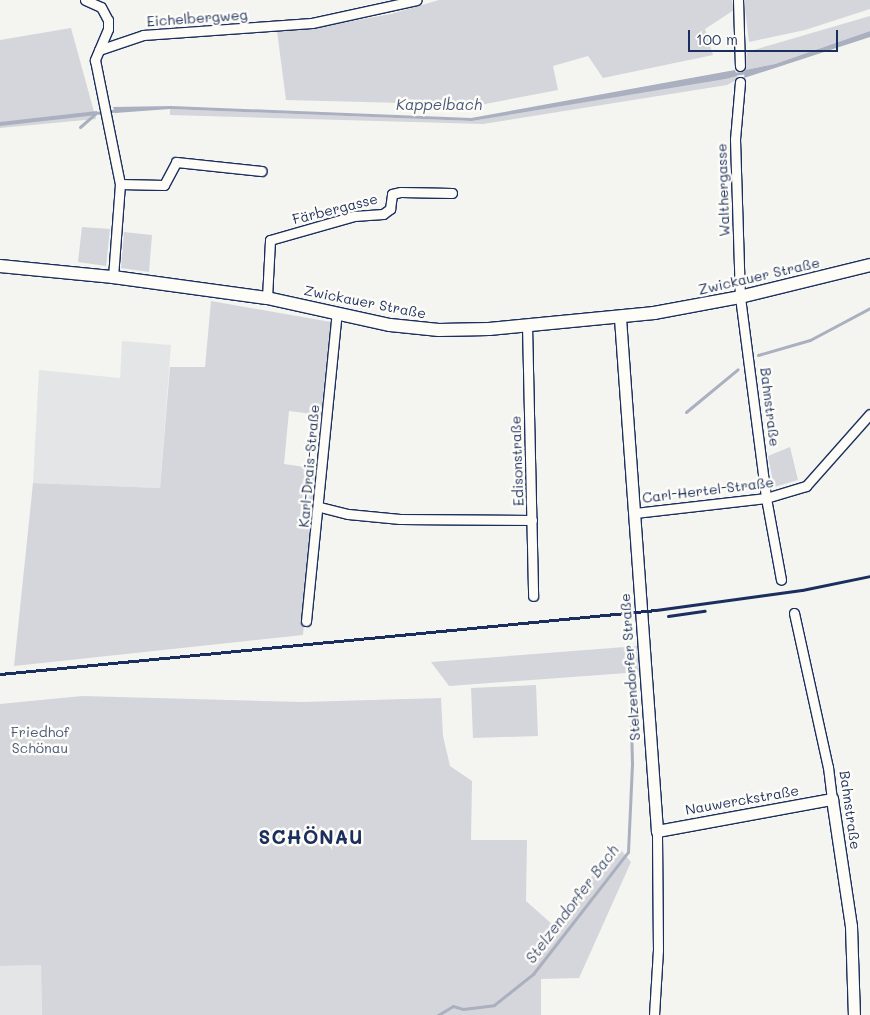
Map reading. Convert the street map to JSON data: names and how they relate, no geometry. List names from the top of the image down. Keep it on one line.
{"streets":{"main road":["Zwickauer Straße"],"street":["Eichelbergweg","Walthergasse","Färbergasse","Bahnstraße","Edisonstraße","Karl-Drais-Straße","Carl-Hertel-Straße","Stelzendorfer Straße","Nauwerckstraße"]},"crossings":[["Walthergasse","Zwickauer Straße"],["Walthergasse","Bahnstraße"],["Färbergasse","Zwickauer Straße"],["Zwickauer Straße","Bahnstraße"],["Zwickauer Straße","Edisonstraße"],["Zwickauer Straße","Karl-Drais-Straße"],["Zwickauer Straße","Stelzendorfer Straße"],["Bahnstraße","Carl-Hertel-Straße"],["Bahnstraße","Nauwerckstraße"],["Carl-Hertel-Straße","Stelzendorfer Straße"],["Stelzendorfer Straße","Nauwerckstraße"]],"districts":["SCHÖNAU"],"water":["Kappelbach","Stelzendorfer Bach"],"parks":["Friedhof Schönau"],"scale_bar":"100 m"}
